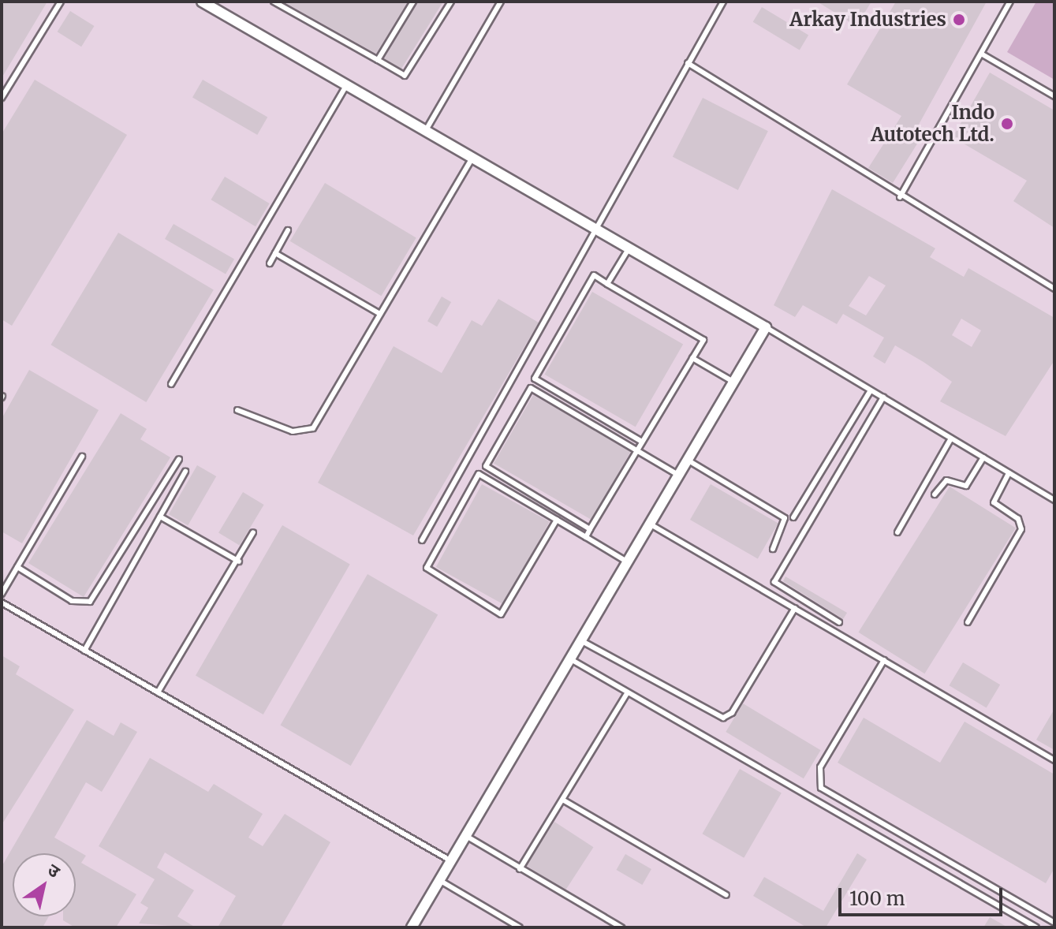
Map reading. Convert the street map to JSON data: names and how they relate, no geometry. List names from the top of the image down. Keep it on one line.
{"places":["Arkay Industries","Indo Autotech Ltd."],"scale_bar":"100 m","north":"top right"}
